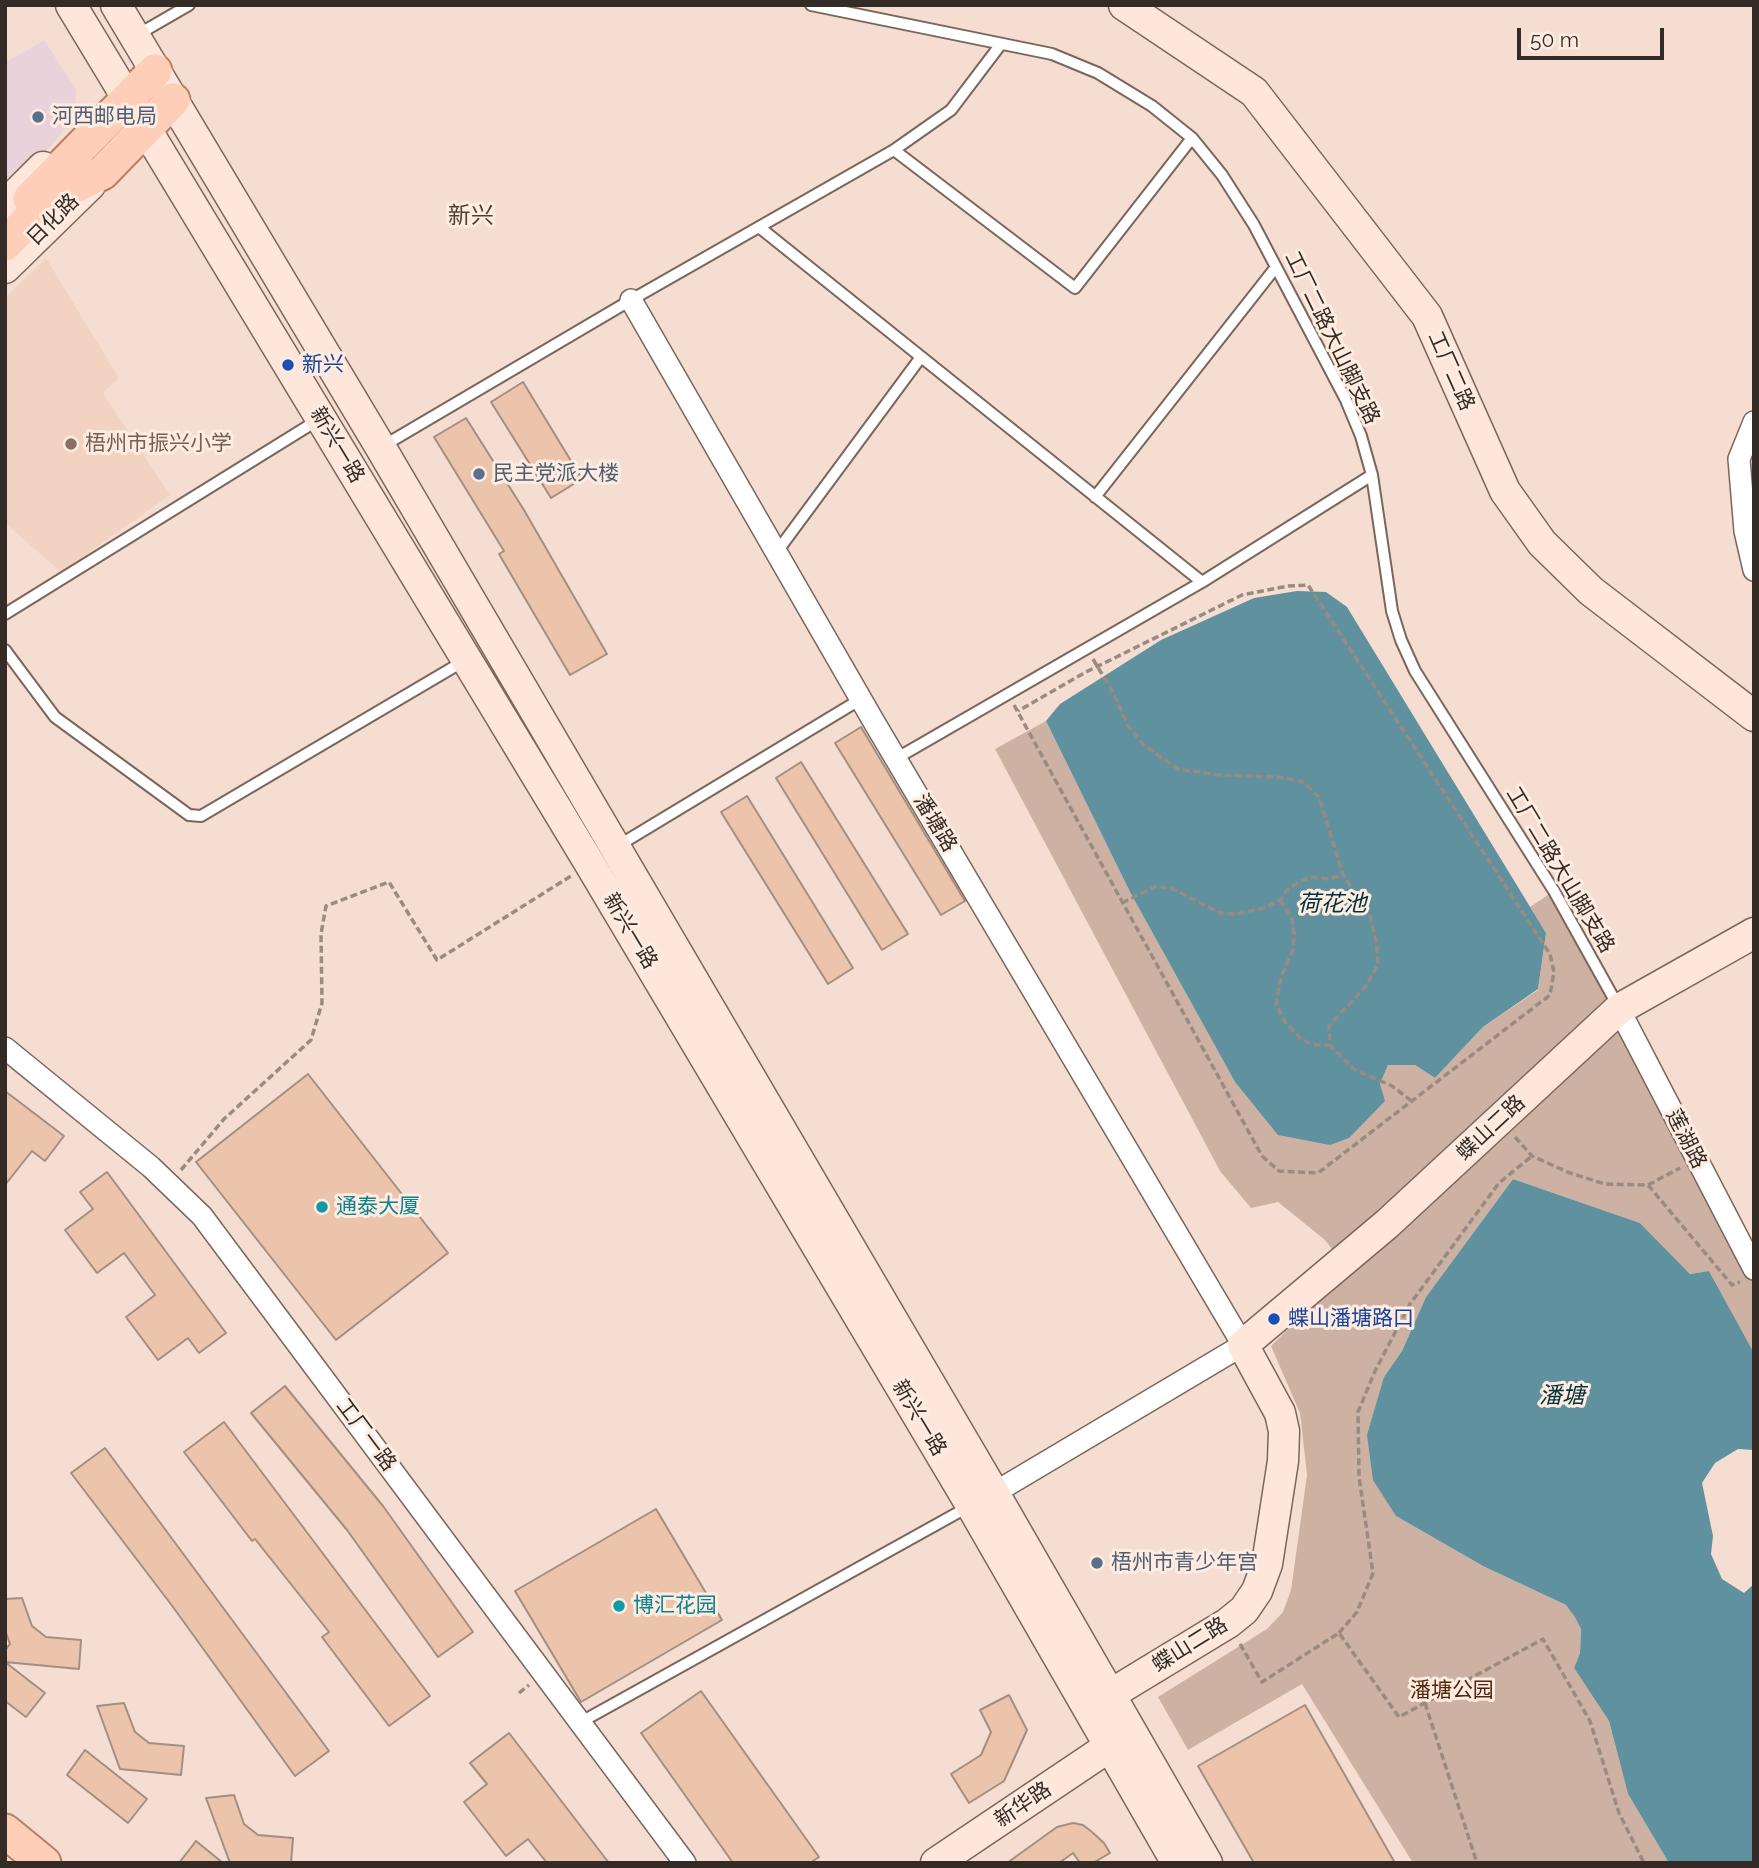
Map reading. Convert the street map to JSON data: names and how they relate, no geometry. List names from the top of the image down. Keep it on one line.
{"streets":{"main road":["日化路","工厂二路","新兴一路","蝶山二路","新华路"],"street":["潘塘路","莲湖路","工厂一路"],"lane":["工厂二路大山脚支路"]},"crossings":[["日化路","新兴一路"],["工厂二路大山脚支路","蝶山二路"],["工厂二路大山脚支路","莲湖路"],["新兴一路","蝶山二路"],["新兴一路","新华路"],["潘塘路","蝶山二路"],["蝶山二路","莲湖路"]],"districts":["新兴"],"water":["荷花池","潘塘"],"parks":["潘塘公园"],"places":["河西邮电局","新兴","梧州市振兴小学","民主党派大楼","通泰大厦","蝶山潘塘路口","梧州市青少年宫","博汇花园"],"scale_bar":"50 m"}
